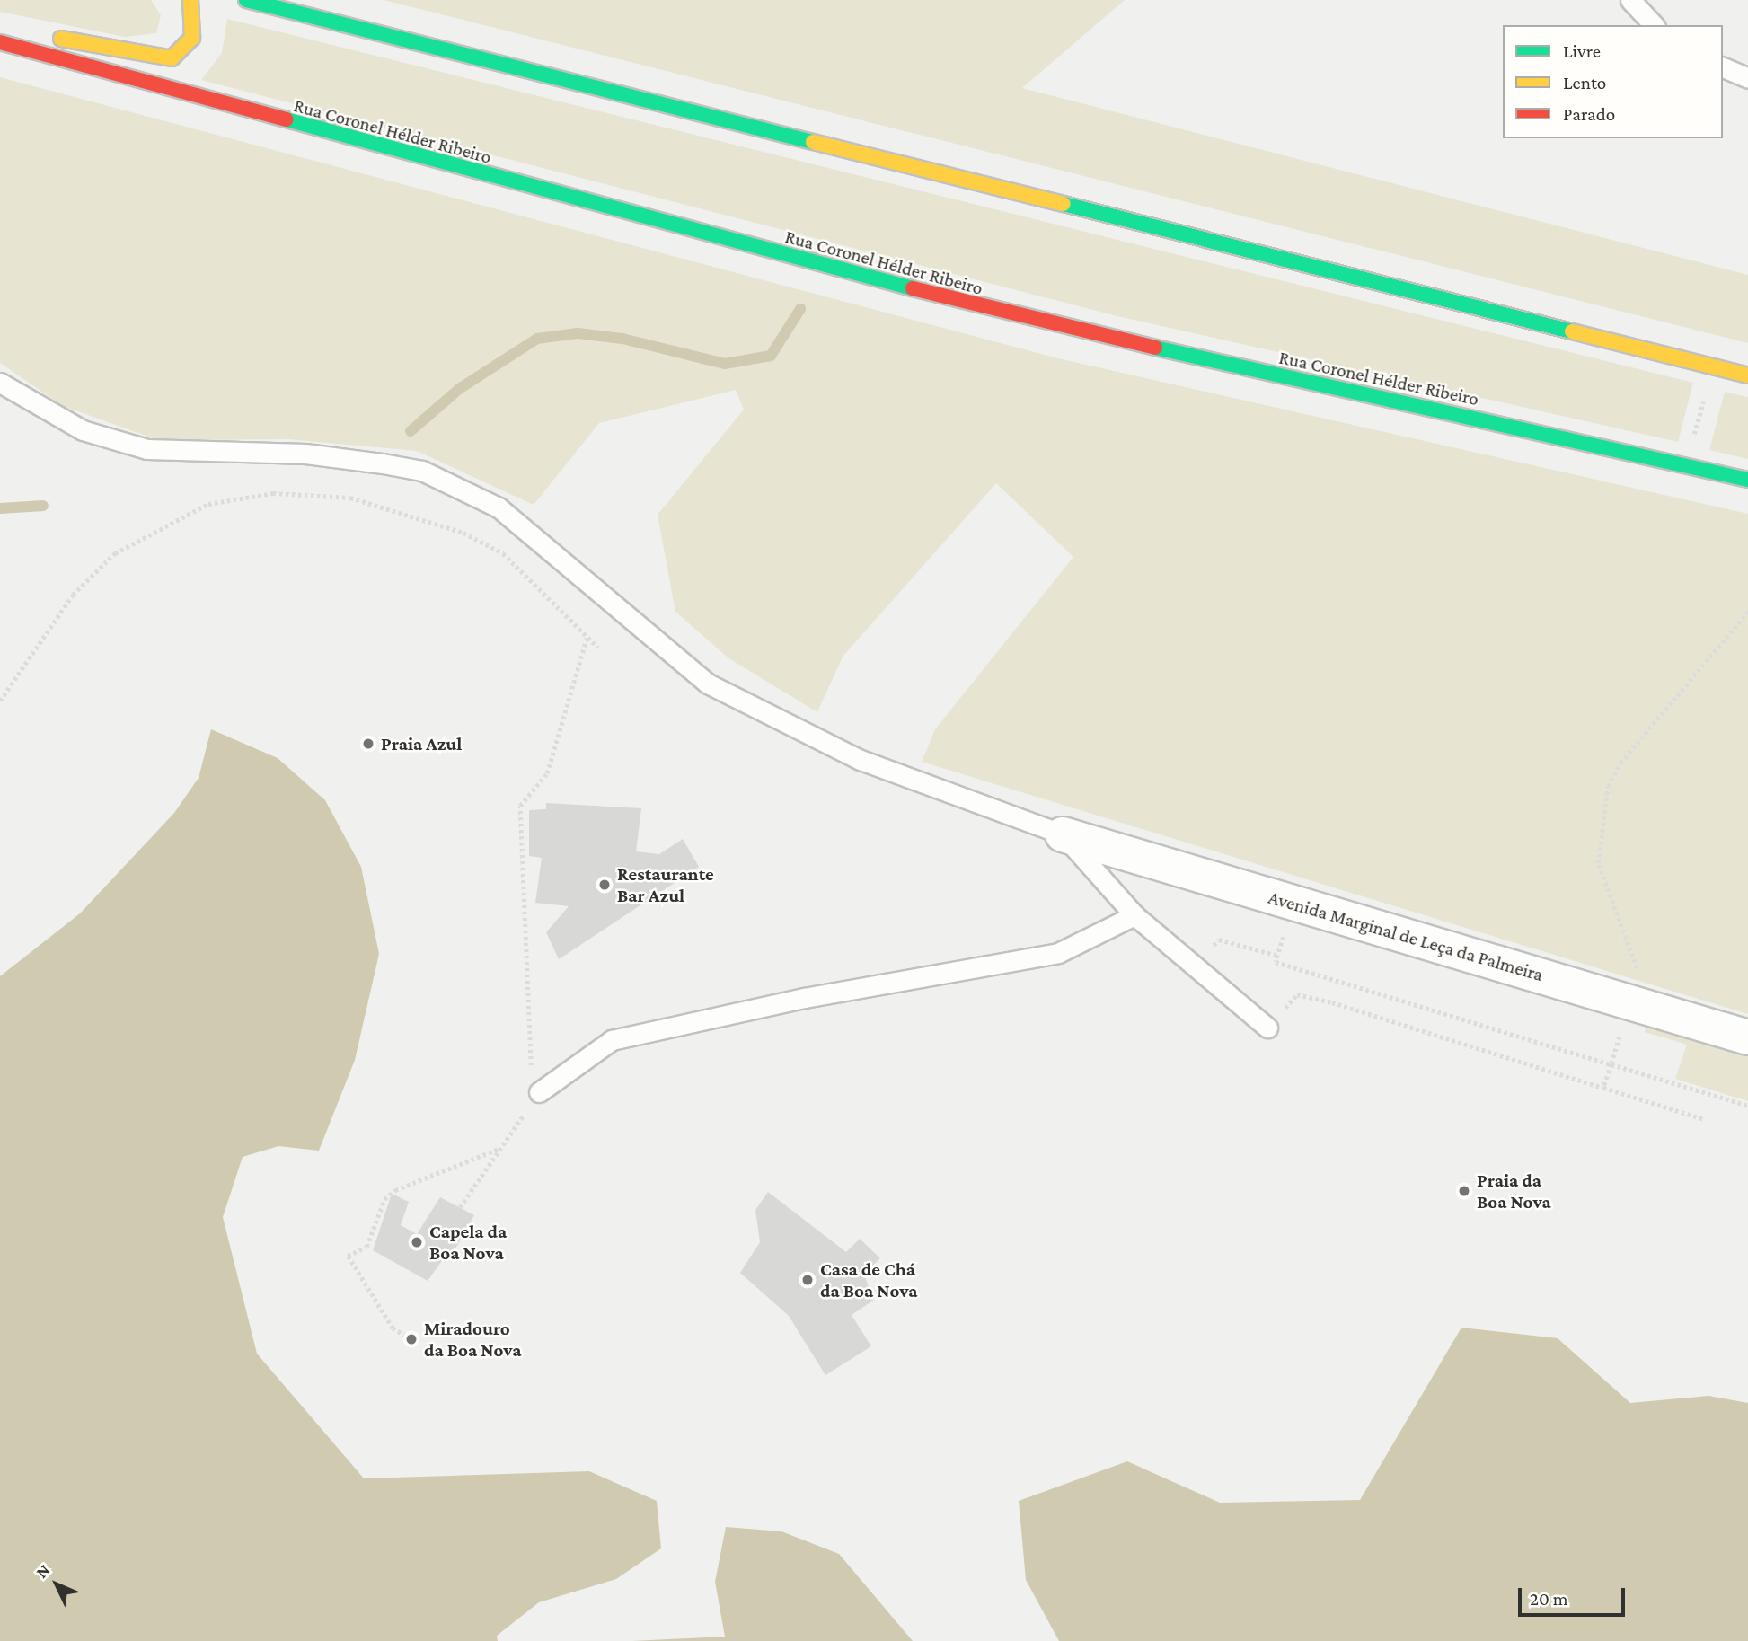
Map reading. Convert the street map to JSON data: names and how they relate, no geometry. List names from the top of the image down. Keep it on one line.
{"streets":{"main road":["Rua Coronel Hélder Ribeiro"],"street":["Avenida Marginal de Leça da Palmeira"]},"places":["Praia Azul","Restaurante Bar Azul","Praia da Boa Nova","Capela da Boa Nova","Casa de Chá da Boa Nova","Miradouro da Boa Nova"],"legend":["Livre","Lento","Parado"],"scale_bar":"20 m","north":"top left"}
